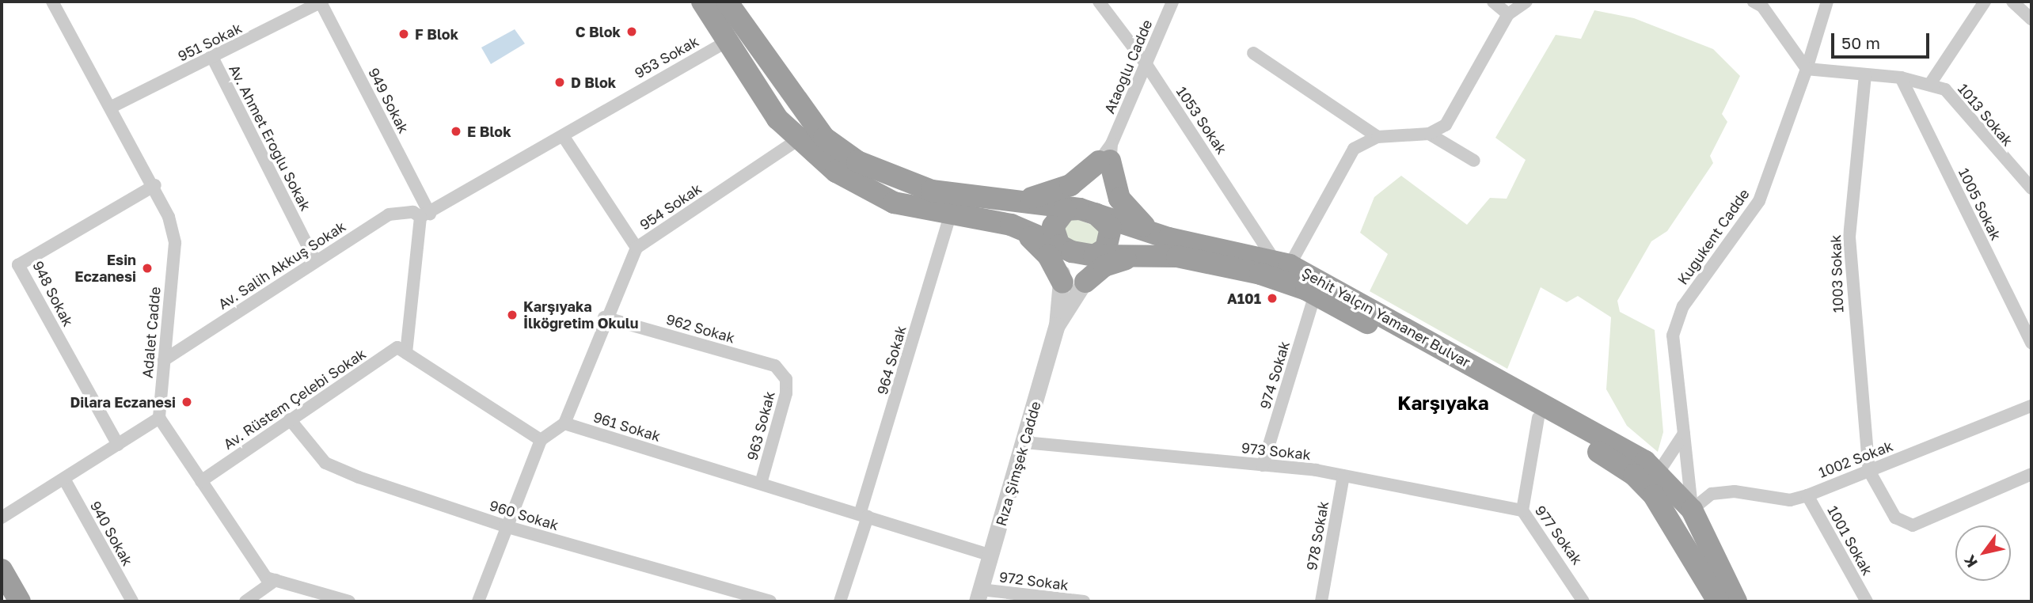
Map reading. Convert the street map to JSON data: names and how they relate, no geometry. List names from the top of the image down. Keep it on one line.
{"streets":{"highway":["Şehit Yalçın Yamaner Bulvar"],"street":["951 Sokak","953 Sokak","Ataoğlu Cadde","949 Sokak","1013 Sokak","1053 Sokak","Av. Ahmet Eroğlu Sokak","1005 Sokak","954 Sokak","Kuğukent Cadde","Av. Salih Akkuş Sokak","1003 Sokak","948 Sokak","962 Sokak","Adalet Cadde","964 Sokak","974 Sokak","Av. Rüstem Çelebi Sokak","963 Sokak","961 Sokak","973 Sokak","1002 Sokak","Rıza Şimşek Cadde","960 Sokak","940 Sokak","977 Sokak","978 Sokak","1001 Sokak","972 Sokak"]},"crossings":[["951 Sokak","949 Sokak"],["951 Sokak","Av. Ahmet Eroğlu Sokak"],["951 Sokak","Adalet Cadde"],["953 Sokak","949 Sokak"],["953 Sokak","Av. Salih Akkuş Sokak"],["953 Sokak","Şehit Yalçın Yamaner Bulvar"],["Ataoğlu Cadde","1053 Sokak"],["Ataoğlu Cadde","Şehit Yalçın Yamaner Bulvar"],["Ataoğlu Cadde","Rıza Şimşek Cadde"],["949 Sokak","Av. Salih Akkuş Sokak"],["1013 Sokak","1005 Sokak"],["1013 Sokak","Kuğukent Cadde"],["1013 Sokak","1003 Sokak"],["1053 Sokak","Şehit Yalçın Yamaner Bulvar"],["Av. Ahmet Eroğlu Sokak","Av. Salih Akkuş Sokak"],["954 Sokak","Şehit Yalçın Yamaner Bulvar"],["954 Sokak","962 Sokak"],["954 Sokak","961 Sokak"],["Kuğukent Cadde","Şehit Yalçın Yamaner Bulvar"],["Kuğukent Cadde","1002 Sokak"],["Av. Salih Akkuş Sokak","Adalet Cadde"],["1003 Sokak","1002 Sokak"],["948 Sokak","Adalet Cadde"],["Şehit Yalçın Yamaner Bulvar","964 Sokak"],["Şehit Yalçın Yamaner Bulvar","974 Sokak"],["Şehit Yalçın Yamaner Bulvar","1002 Sokak"],["Şehit Yalçın Yamaner Bulvar","Rıza Şimşek Cadde"],["Şehit Yalçın Yamaner Bulvar","977 Sokak"],["962 Sokak","963 Sokak"],["964 Sokak","961 Sokak"],["974 Sokak","973 Sokak"],["Av. Rüstem Çelebi Sokak","960 Sokak"],["963 Sokak","961 Sokak"],["961 Sokak","Rıza Şimşek Cadde"],["973 Sokak","Rıza Şimşek Cadde"],["973 Sokak","977 Sokak"],["973 Sokak","978 Sokak"],["1002 Sokak","1001 Sokak"],["Rıza Şimşek Cadde","972 Sokak"]],"districts":["Karşıyaka"],"places":["C Blok","F Blok","D Blok","E Blok","Esin Eczanesi","A101","Karşıyaka İlköğretim Okulu","Dilara Eczanesi"],"scale_bar":"50 m","north":"bottom left"}
